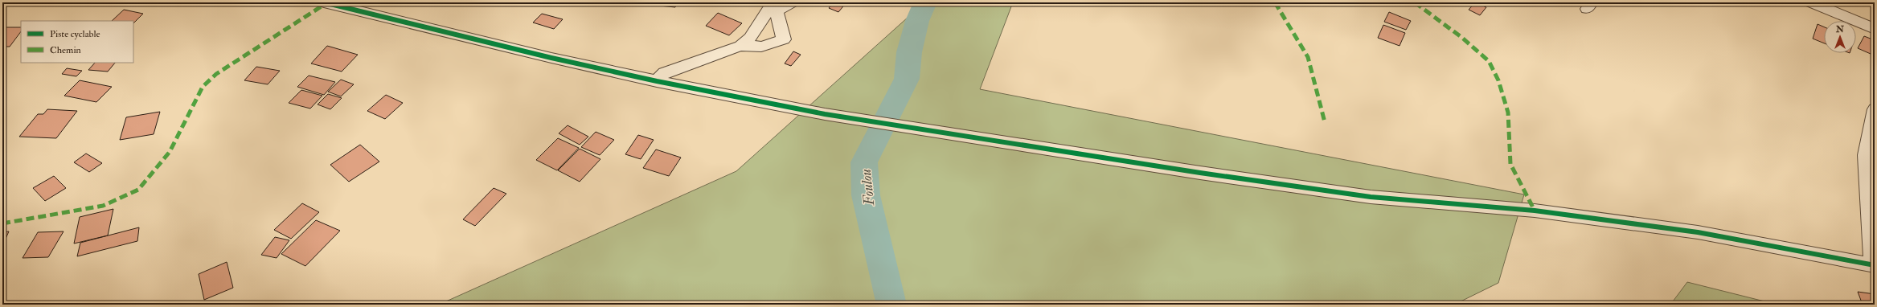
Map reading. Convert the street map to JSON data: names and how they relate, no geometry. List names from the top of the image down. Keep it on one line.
{"water":["Foulou"],"legend":["Piste cyclable","Chemin"],"north":"top"}
